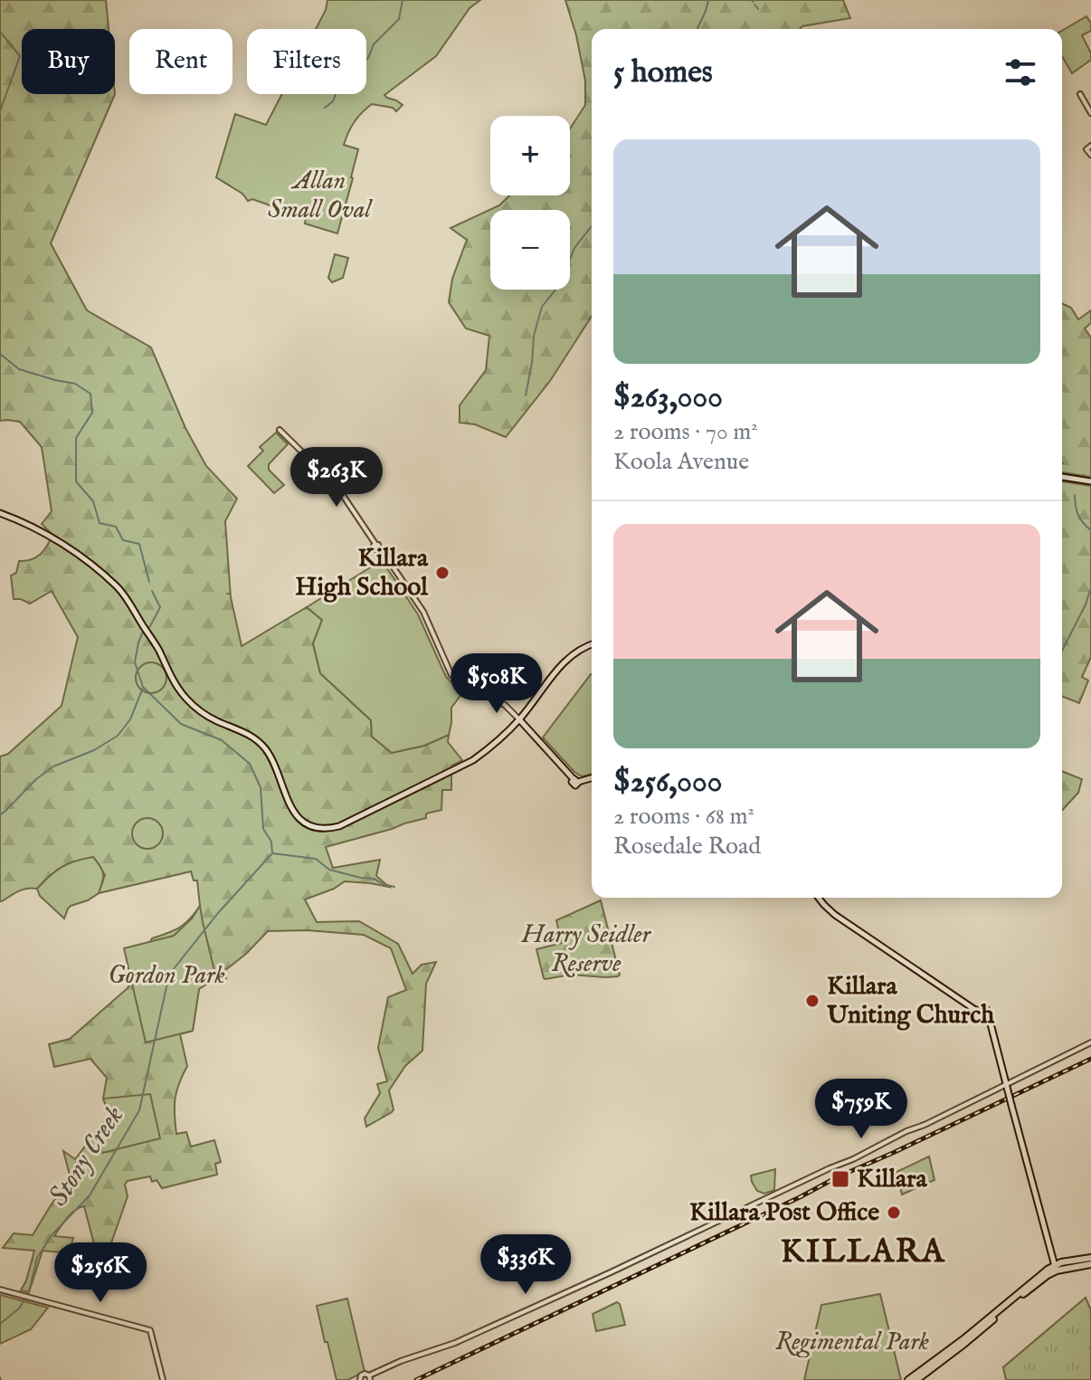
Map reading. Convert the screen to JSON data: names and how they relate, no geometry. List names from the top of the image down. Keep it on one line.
{"districts":["KILLARA"],"water":["Stony Creek"],"parks":["Allan Small Oval","Harry Seidler Reserve","Gordon Park","Regimental Park"],"places":{"other":["Killara High School","Killara Uniting Church","Killara Post Office"],"transit":["Killara"]},"page":{"chip":["Buy","Rent","Filters"],"heading":"5 homes","map_buttons":["+","−"],"list":[{"name":"$263,000","note":"2 rooms · 70 m² · Koola Avenue"},{"name":"$256,000","note":"2 rooms · 68 m² · Rosedale Road"}],"price":["$263K","$508K","$759K","$336K","$256K"]}}
